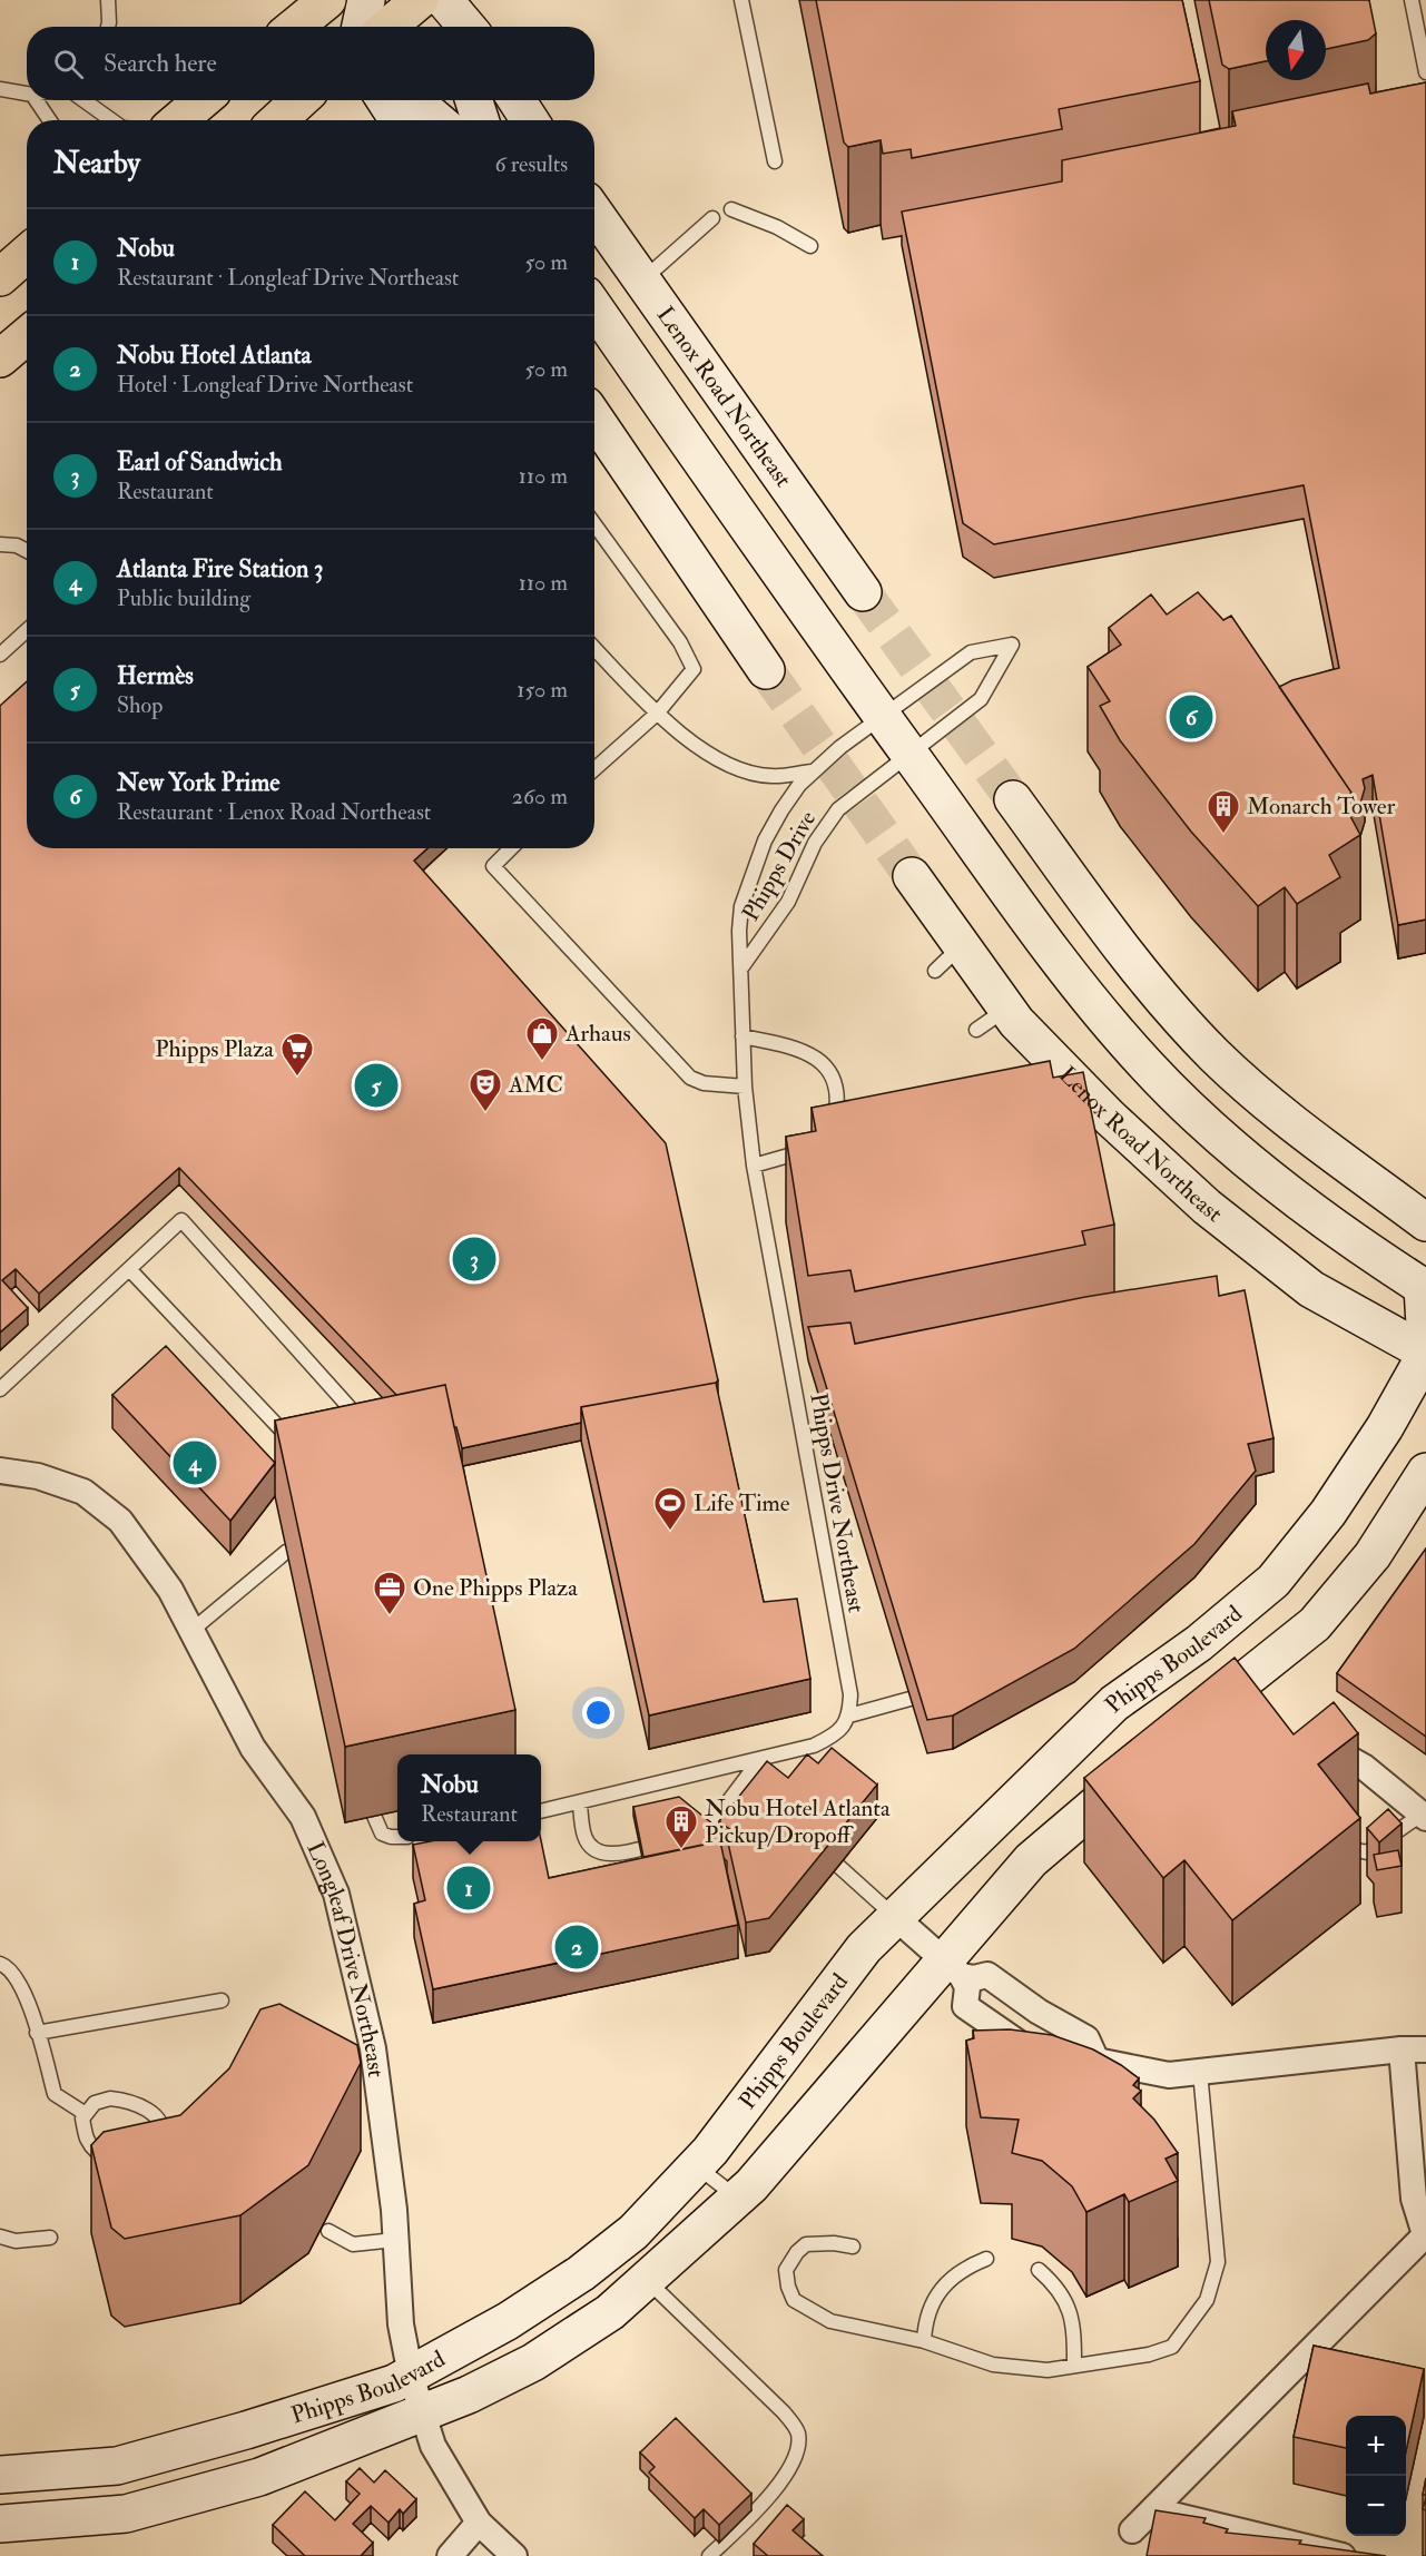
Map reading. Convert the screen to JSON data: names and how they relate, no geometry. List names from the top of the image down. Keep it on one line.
{"streets":{"main road":["Lenox Road Northeast","Phipps Boulevard"],"street":["Longleaf Drive Northeast"],"lane":["Phipps Drive","Phipps Drive Northeast"]},"crossings":[["Lenox Road Northeast","Phipps Boulevard"],["Phipps Drive","Phipps Drive Northeast"],["Phipps Boulevard","Longleaf Drive Northeast"]],"places":{"building":["Monarch Tower","Nobu Hotel Atlanta Pickup/Dropoff"],"shop":["Arhaus"],"supermarket":["Phipps Plaza"],"theatre":["AMC"],"sports":["Life Time"],"office":["One Phipps Plaza"]},"north":"bottom","page":{"search":"Search here","heading":["Nearby","6 results"],"list":[{"mark":"1","name":"Nobu","note":"Restaurant · Longleaf Drive Northeast","value":"50 m"},{"mark":"2","name":"Nobu Hotel Atlanta","note":"Hotel · Longleaf Drive Northeast","value":"50 m"},{"mark":"3","name":"Earl of Sandwich","note":"Restaurant","value":"110 m"},{"mark":"4","name":"Atlanta Fire Station 3","note":"Public building","value":"110 m"},{"mark":"5","name":"Hermès","note":"Shop","value":"150 m"},{"mark":"6","name":"New York Prime","note":"Restaurant · Lenox Road Northeast","value":"260 m"}],"pins":["6","5","3","4","1","2"],"popup":["Nobu","Restaurant"],"map_buttons":["+","−"]}}
